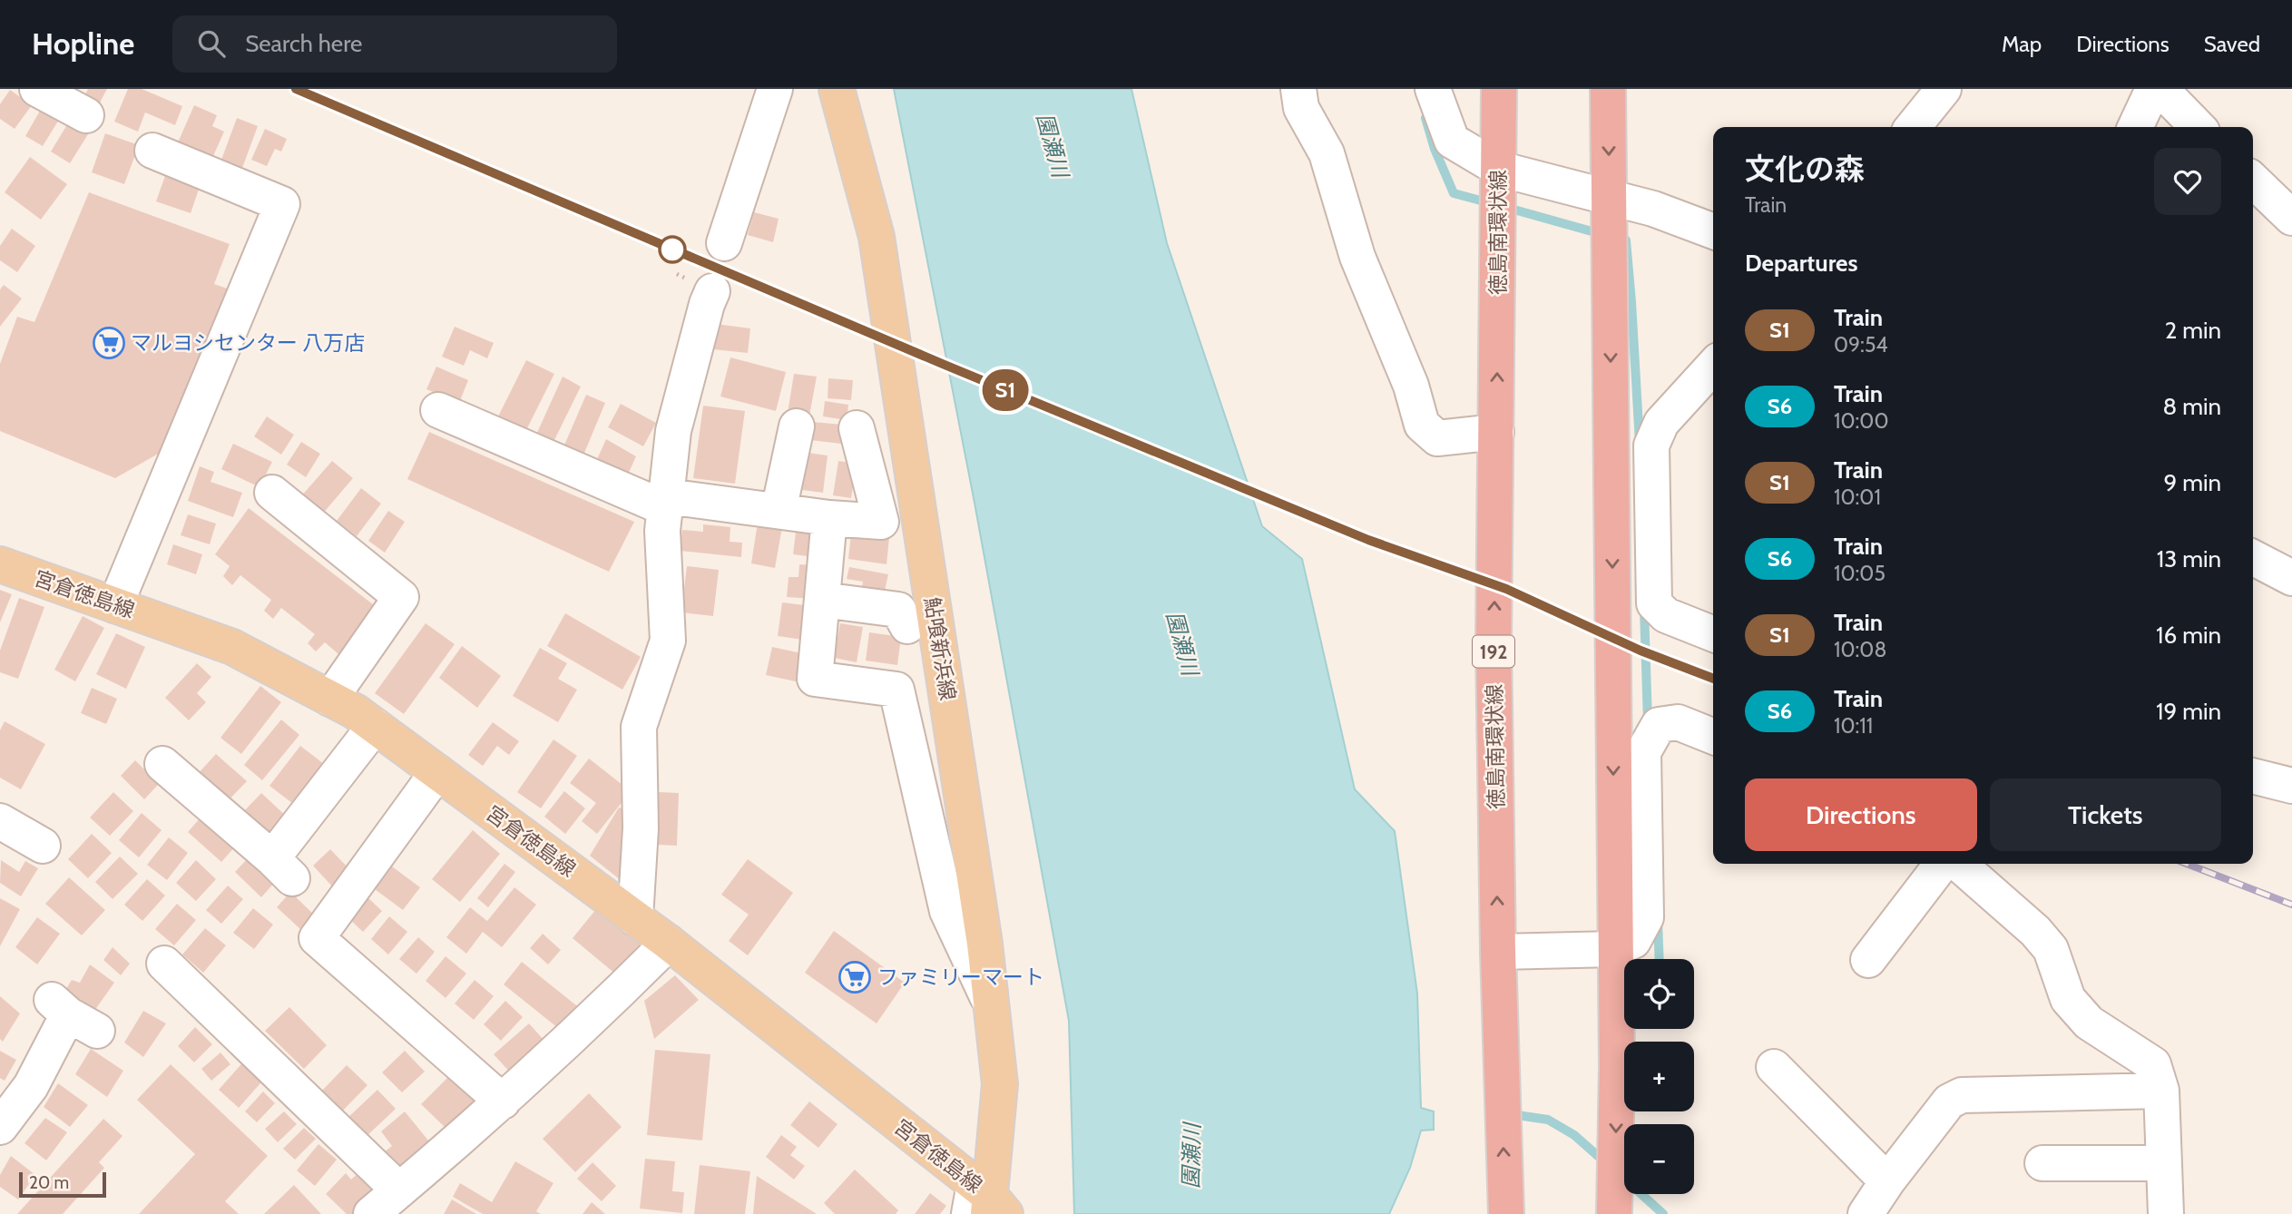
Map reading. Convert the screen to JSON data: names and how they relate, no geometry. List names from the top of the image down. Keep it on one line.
{"streets":{"highway":["徳島南環状線","192"],"main road":["宮倉徳島線","鮎喰新浜線"]},"crossings":[["宮倉徳島線","鮎喰新浜線"]],"water":["園瀬川"],"places":{"supermarket":["マルヨシセンター 八万店","ファミリーマート"]},"scale_bar":"20 m","page":{"header":"Hopline","search":"Search here","nav":["Map","Directions","Saved"],"on_map":"S1","heading":[["文化の森","Train"],"Departures"],"list":[{"mark":"S1","name":"Train","note":"09:54","value":"2 min"},{"mark":"S6","name":"Train","note":"10:00","value":"8 min"},{"mark":"S1","name":"Train","note":"10:01","value":"9 min"},{"mark":"S6","name":"Train","note":"10:05","value":"13 min"},{"mark":"S1","name":"Train","note":"10:08","value":"16 min"},{"mark":"S6","name":"Train","note":"10:11","value":"19 min"}],"buttons":["Directions","Tickets"],"map_buttons":["+","−"],"scale":"20 m"}}
